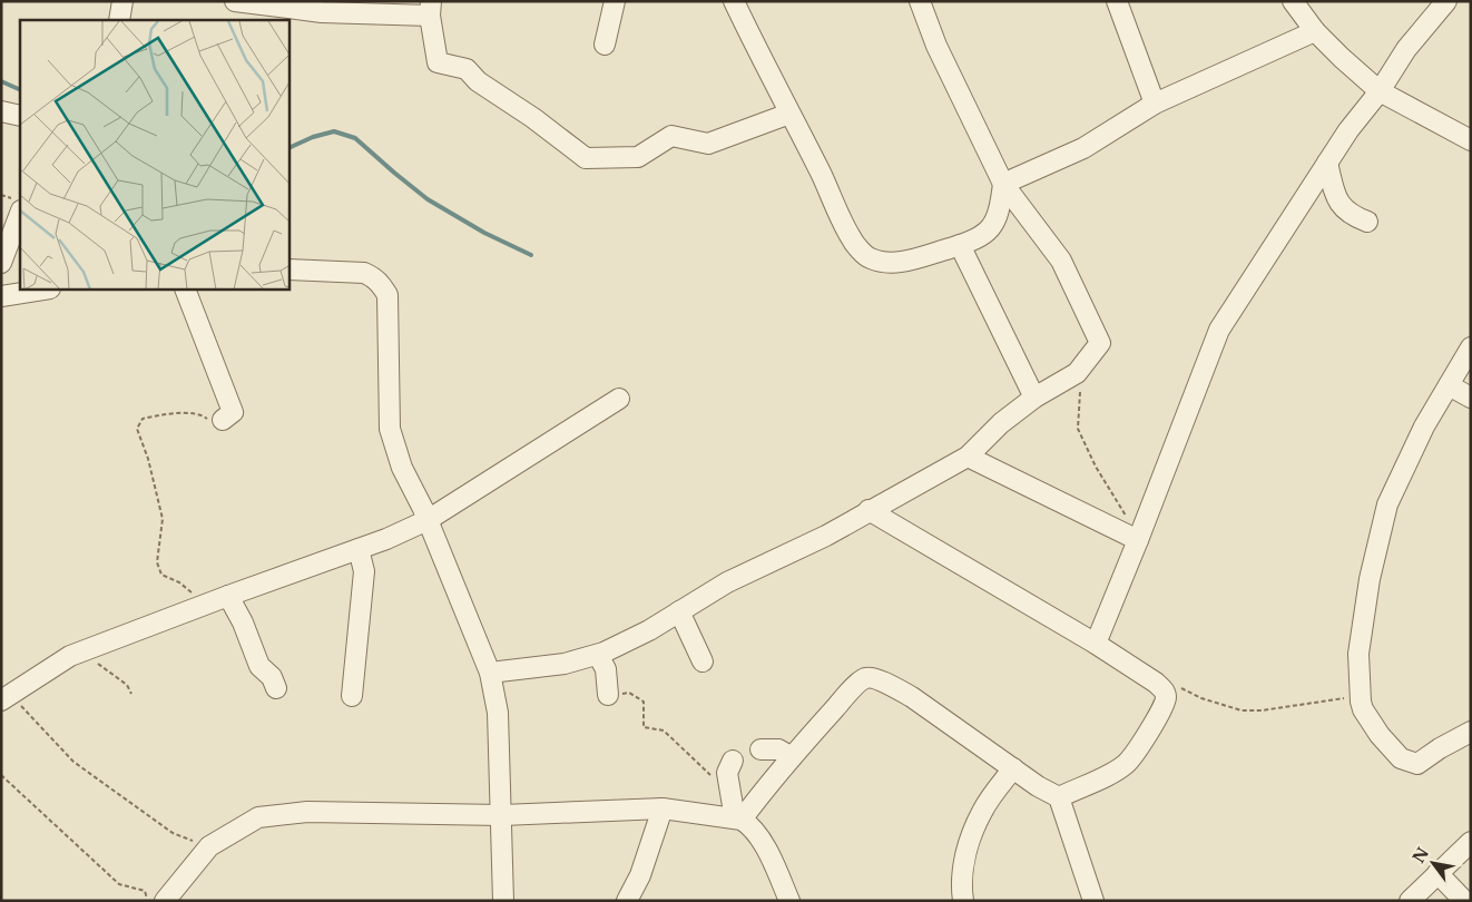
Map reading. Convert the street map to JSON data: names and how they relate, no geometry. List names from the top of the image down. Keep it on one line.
{"north":"top left"}
